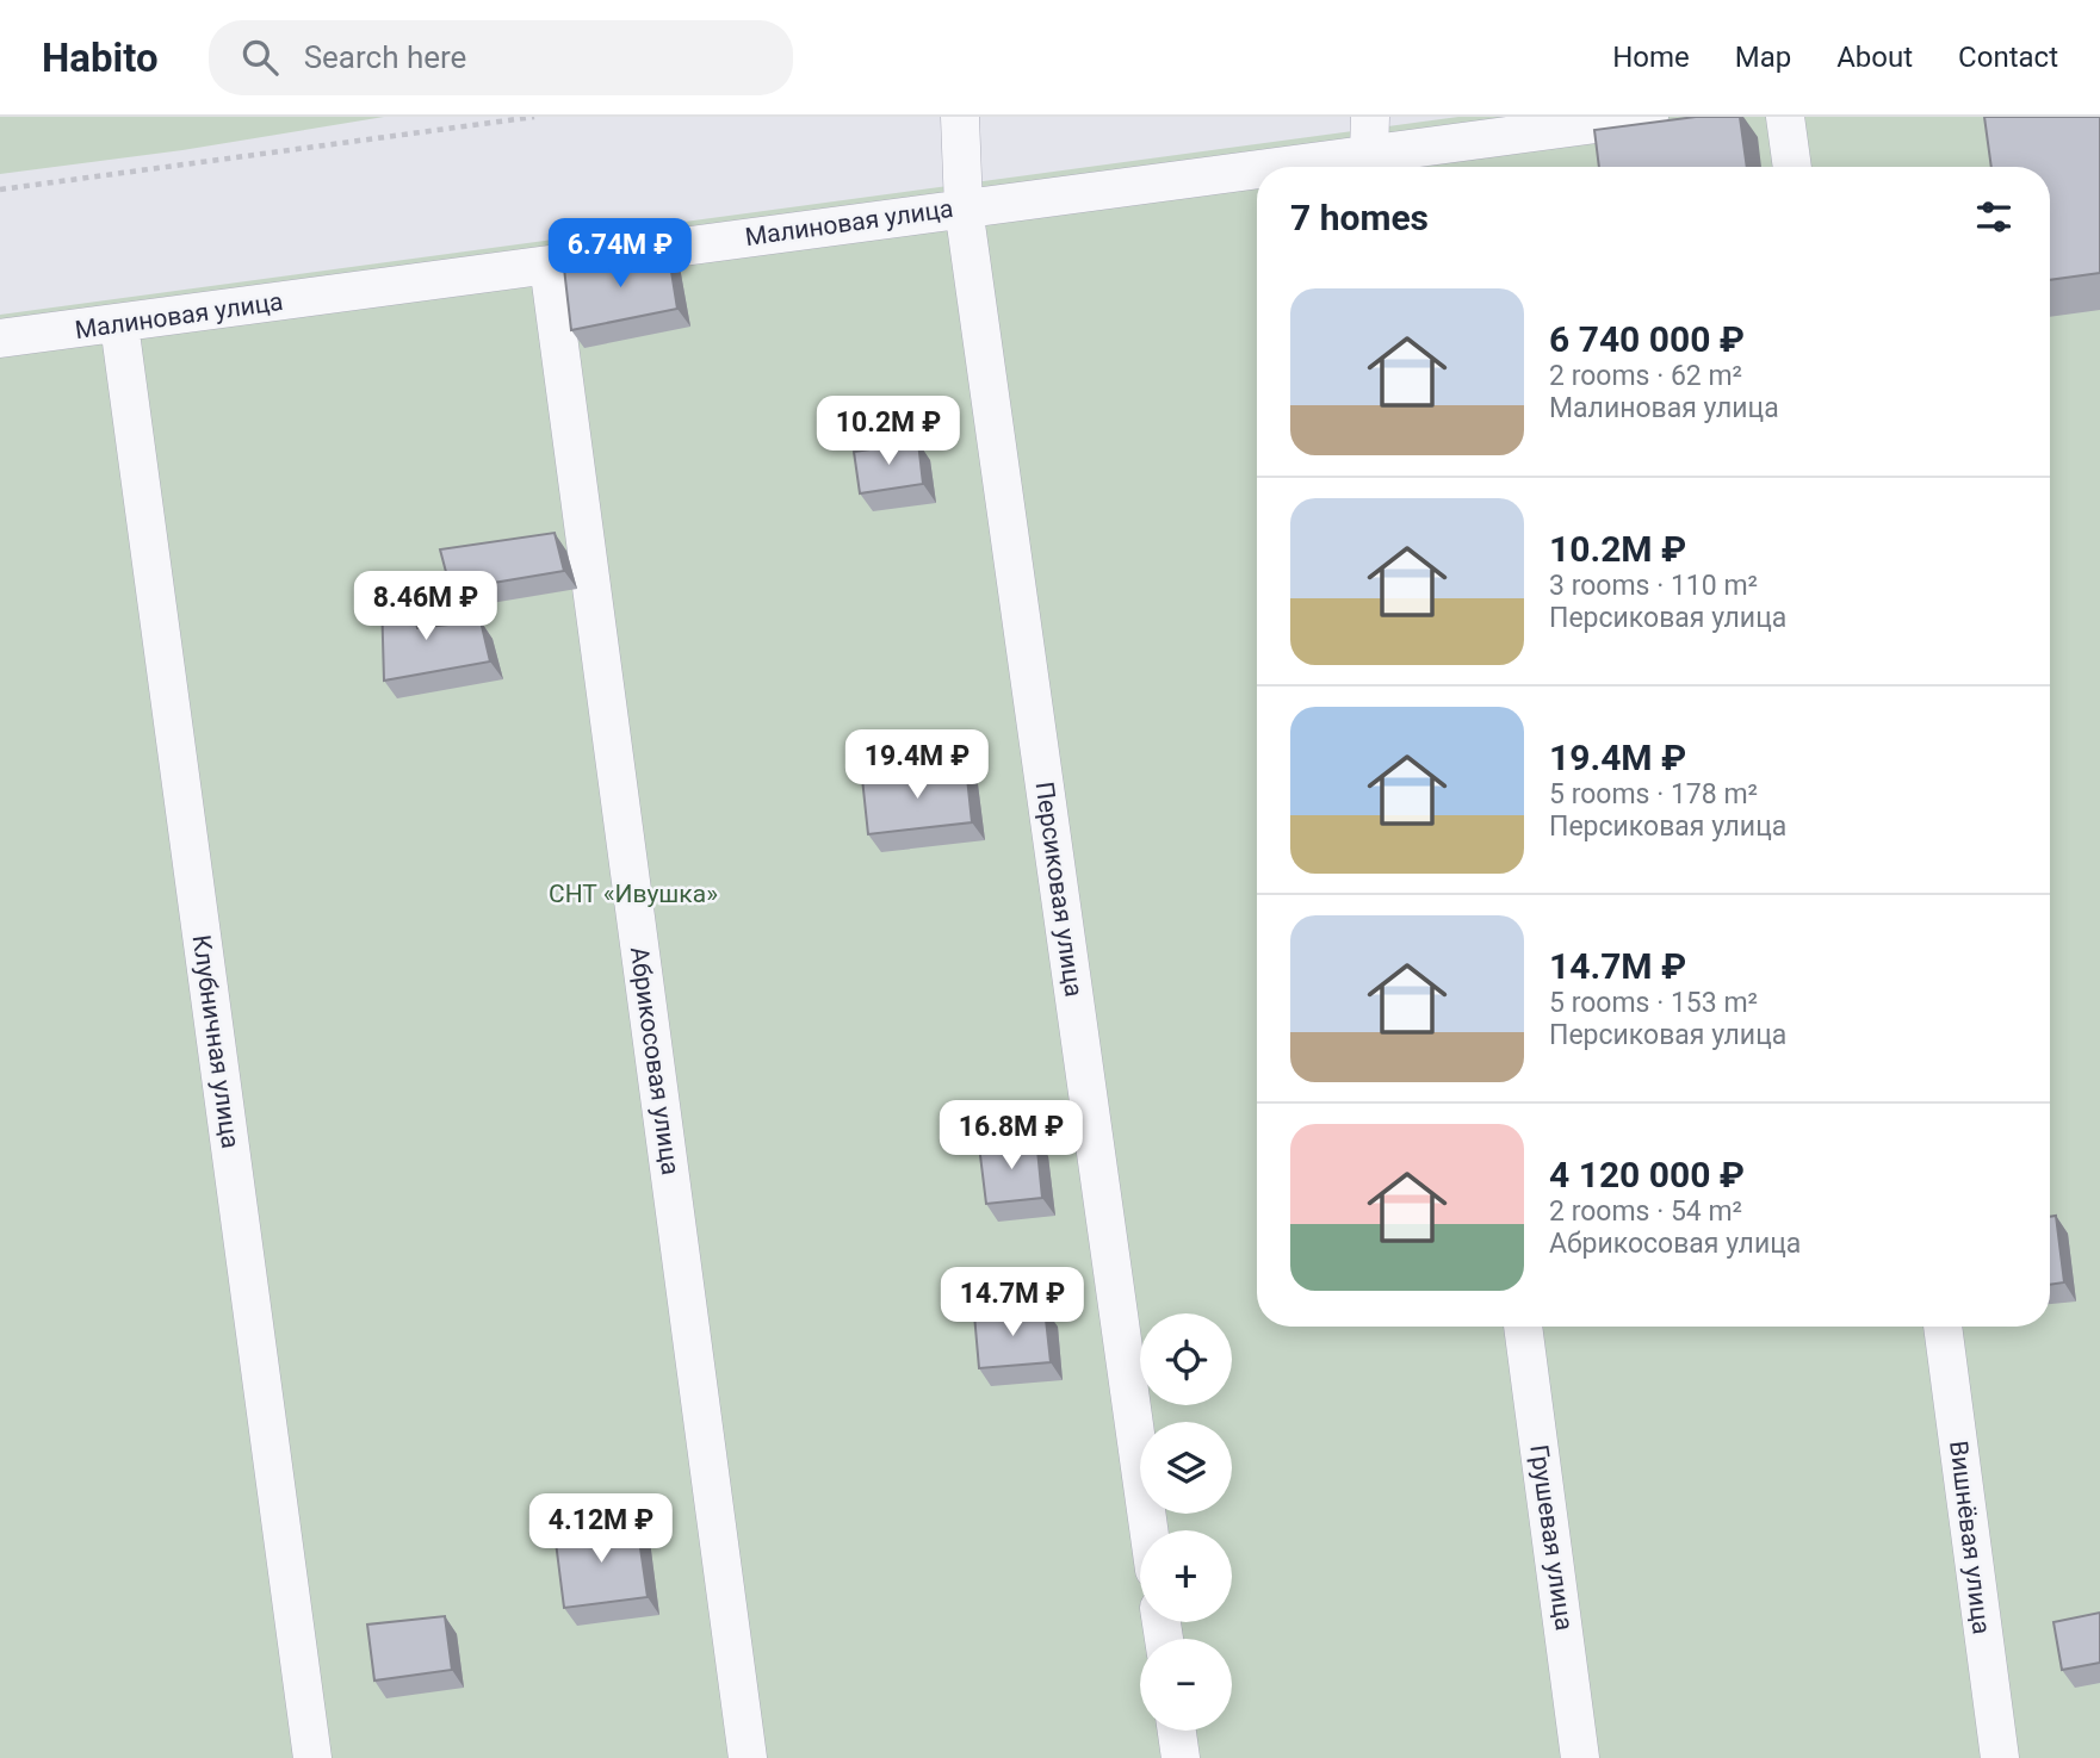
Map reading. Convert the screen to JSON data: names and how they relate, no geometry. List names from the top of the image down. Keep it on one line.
{"streets":{"street":["Малиновая улица","Персиковая улица","Клубничная улица","Абрикосовая улица","Грушевая улица","Вишнёвая улица"]},"crossings":[["Малиновая улица","Персиковая улица"],["Малиновая улица","Клубничная улица"],["Малиновая улица","Абрикосовая улица"]],"parks":["СНТ «Ивушка»"],"page":{"header":"Habito","search":"Search here","nav":["Home","Map","About","Contact"],"heading":"7 homes","price":["6.74M ₽","10.2M ₽","8.46M ₽","19.4M ₽","16.8M ₽","14.7M ₽","4.12M ₽"],"list":[{"name":"6 740 000 ₽","note":"2 rooms · 62 m² · Малиновая улица"},{"name":"10.2M ₽","note":"3 rooms · 110 m² · Персиковая улица"},{"name":"19.4M ₽","note":"5 rooms · 178 m² · Персиковая улица"},{"name":"14.7M ₽","note":"5 rooms · 153 m² · Персиковая улица"},{"name":"4 120 000 ₽","note":"2 rooms · 54 m² · Абрикосовая улица"}],"map_buttons":["+","−"]}}
